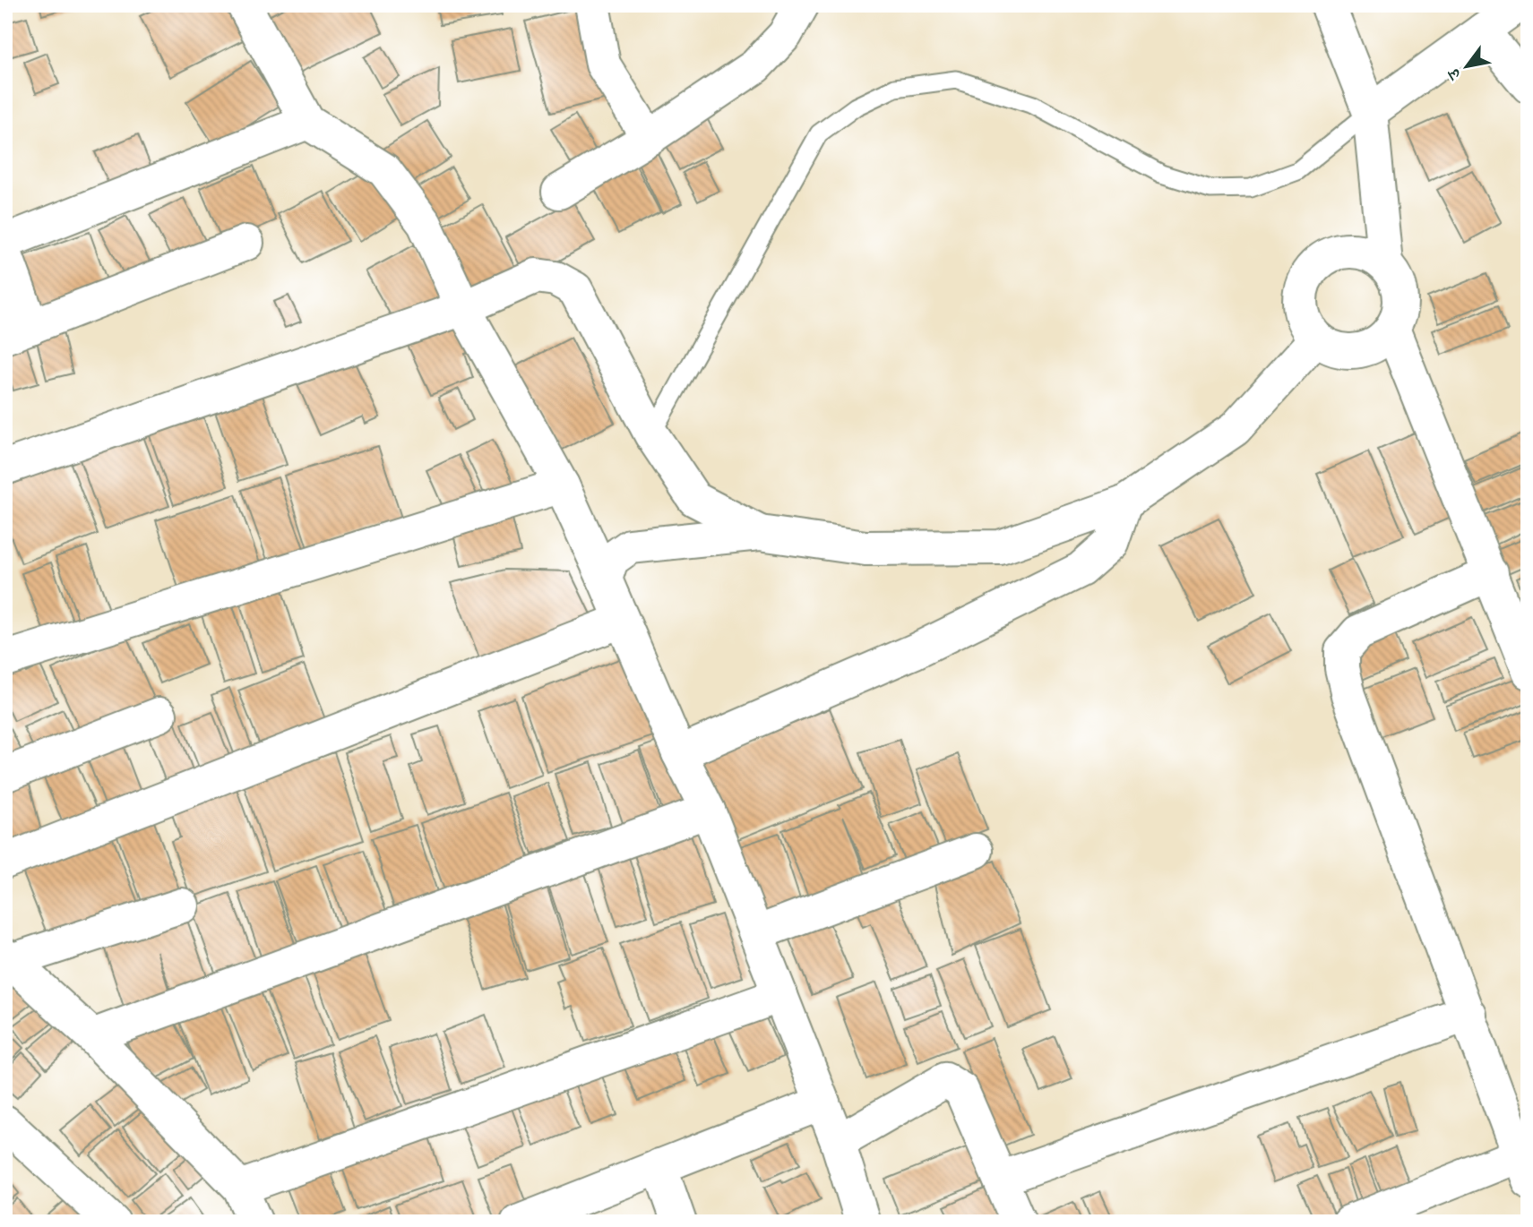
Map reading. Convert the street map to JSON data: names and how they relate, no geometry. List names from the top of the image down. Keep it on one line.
{"north":"bottom left"}
